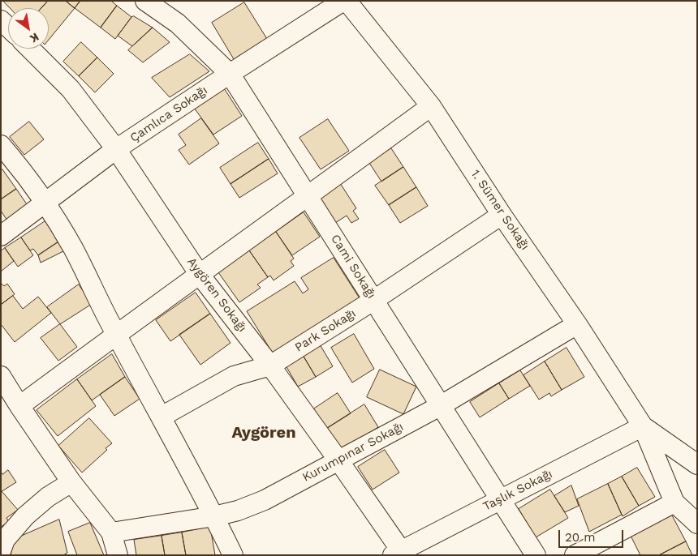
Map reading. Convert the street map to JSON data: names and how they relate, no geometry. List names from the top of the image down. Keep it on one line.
{"streets":{"street":["Çamlıca Sokağı","1. Sümer Sokağı","Cami Sokağı","Aygören Sokağı","Park Sokağı","Kurumpınar Sokağı","Taşlık Sokağı"]},"crossings":[["Çamlıca Sokağı","Cami Sokağı"],["Çamlıca Sokağı","Aygören Sokağı"],["1. Sümer Sokağı","Park Sokağı"],["1. Sümer Sokağı","Kurumpınar Sokağı"],["1. Sümer Sokağı","Taşlık Sokağı"],["Cami Sokağı","Park Sokağı"],["Cami Sokağı","Kurumpınar Sokağı"],["Cami Sokağı","Taşlık Sokağı"],["Aygören Sokağı","Park Sokağı"],["Aygören Sokağı","Kurumpınar Sokağı"],["Aygören Sokağı","Taşlık Sokağı"]],"districts":["Aygören"],"scale_bar":"20 m","north":"bottom right"}
